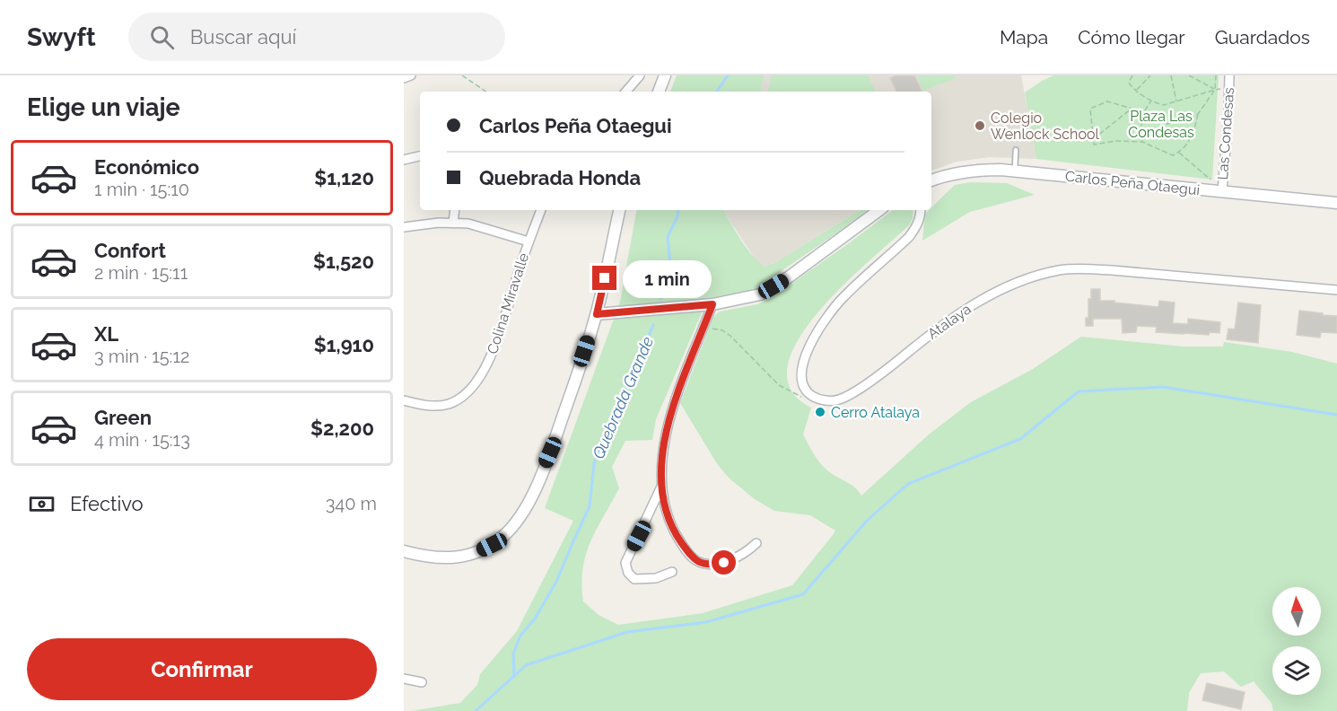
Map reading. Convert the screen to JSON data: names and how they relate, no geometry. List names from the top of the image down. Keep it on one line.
{"streets":{"street":["Las Condesas","Carlos Peña Otaegui","Colina Miravalle","Atalaya"]},"crossings":[["Las Condesas","Carlos Peña Otaegui"]],"water":["Quebrada Grande"],"parks":["Plaza Las Condesas"],"places":["Colegio Wenlock School","Cerro Atalaya"],"north":"top","page":{"header":"Swyft","search":"Buscar aquí","nav":["Mapa","Cómo llegar","Guardados"],"heading":"Elige un viaje","banner":["Carlos Peña Otaegui","Quebrada Honda"],"list":[{"name":"Económico","note":"1 min · 15:10","value":"$1,120"},{"name":"Confort","note":"2 min · 15:11","value":"$1,520"},{"name":"XL","note":"3 min · 15:12","value":"$1,910"},{"name":"Green","note":"4 min · 15:13","value":"$2,200"}],"bubble":"1 min","pay":["Efectivo","340 m"],"buttons":"Confirmar"}}
